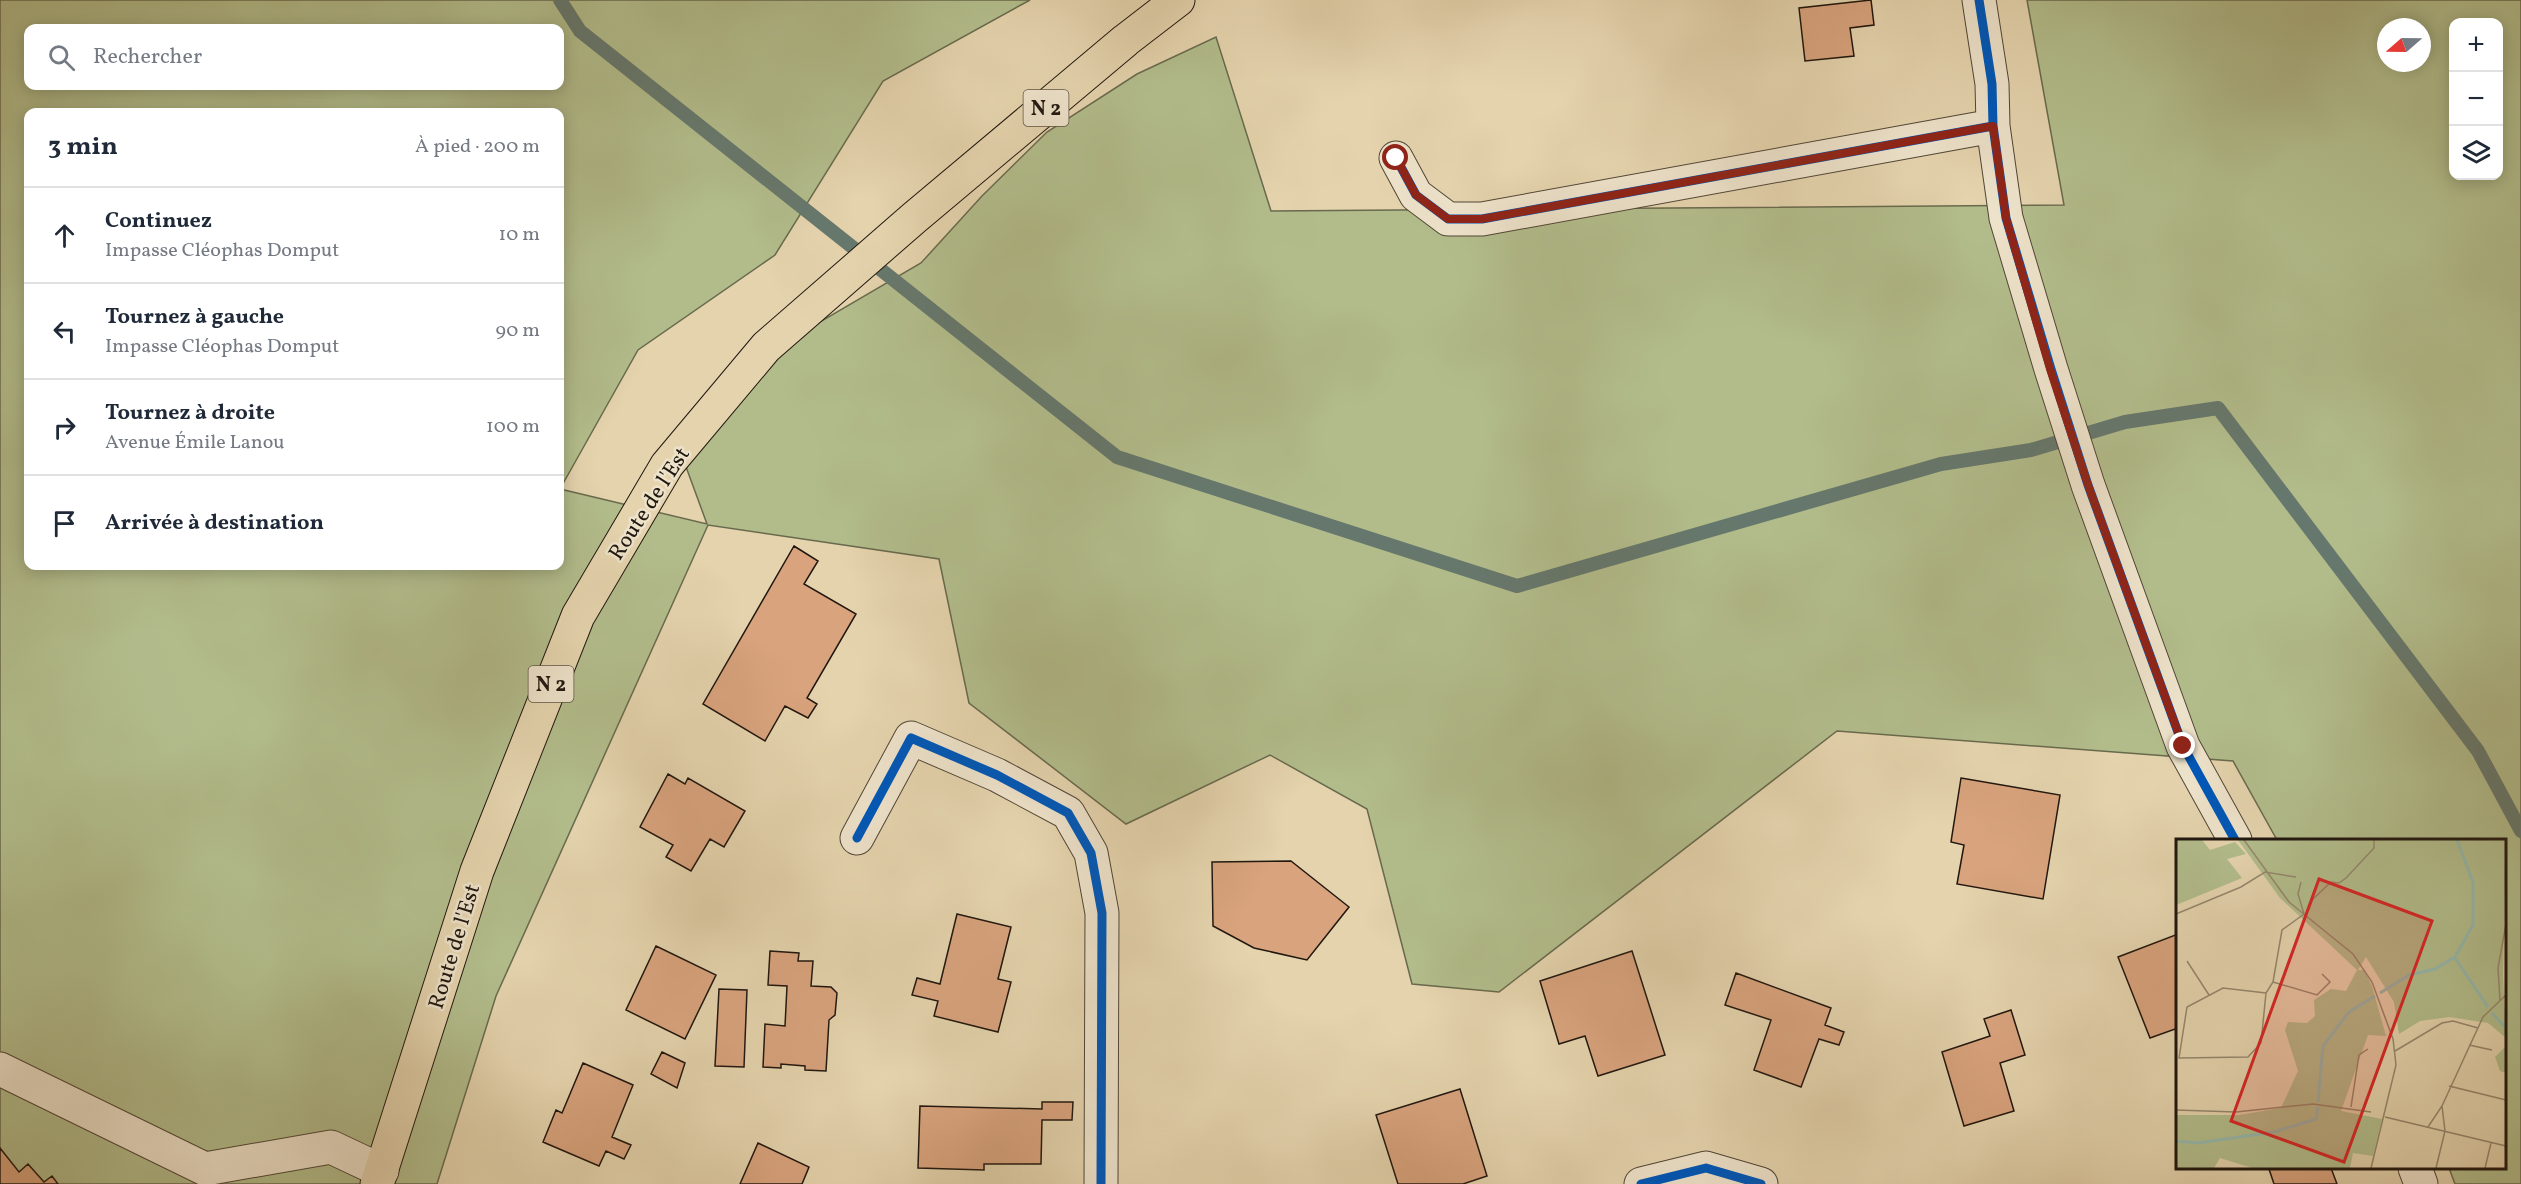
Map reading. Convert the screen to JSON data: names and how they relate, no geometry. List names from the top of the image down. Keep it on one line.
{"streets":{"main road":["N 2","Route de l'Est"]},"north":"left","page":{"map_buttons":["+","−"],"search":"Rechercher","heading":["3 min","À pied · 200 m"],"list":[["Continuez","Impasse Cléophas Domput","10 m"],["Tournez à gauche","Impasse Cléophas Domput","90 m"],["Tournez à droite","Avenue Émile Lanou","100 m"],"Arrivée à destination"]}}
